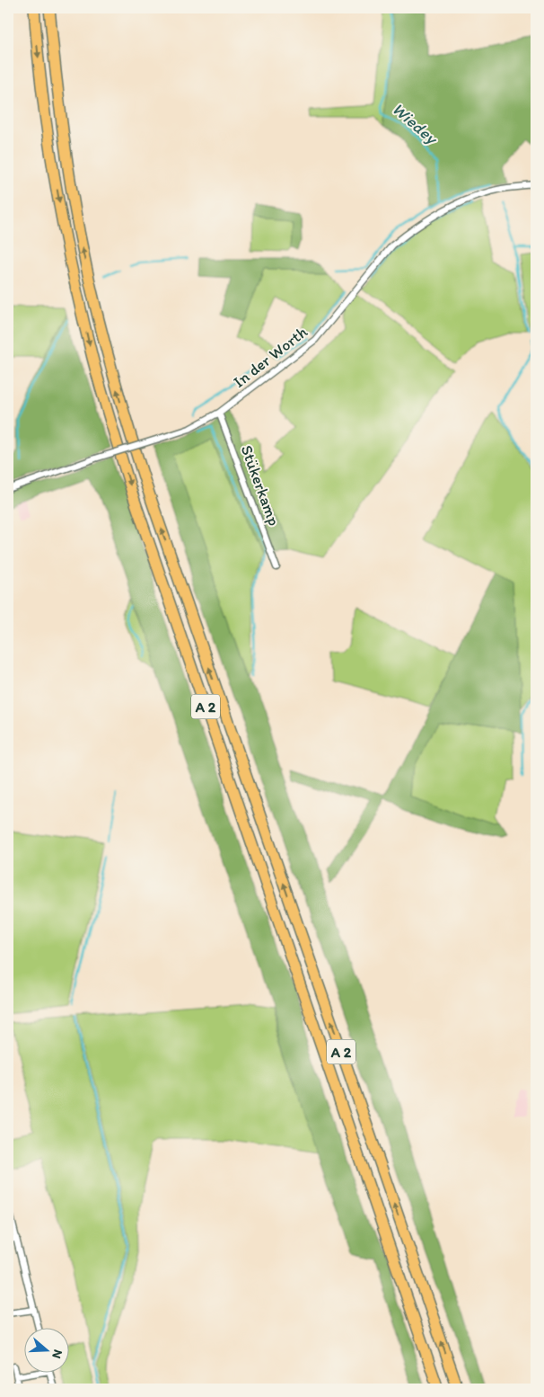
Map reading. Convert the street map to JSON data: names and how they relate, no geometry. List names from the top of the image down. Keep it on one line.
{"streets":{"highway":["A 2"],"street":["In der Worth","Stükerkamp"]},"crossings":[["In der Worth","Stükerkamp"]],"water":["Wiedey"],"north":"right"}
